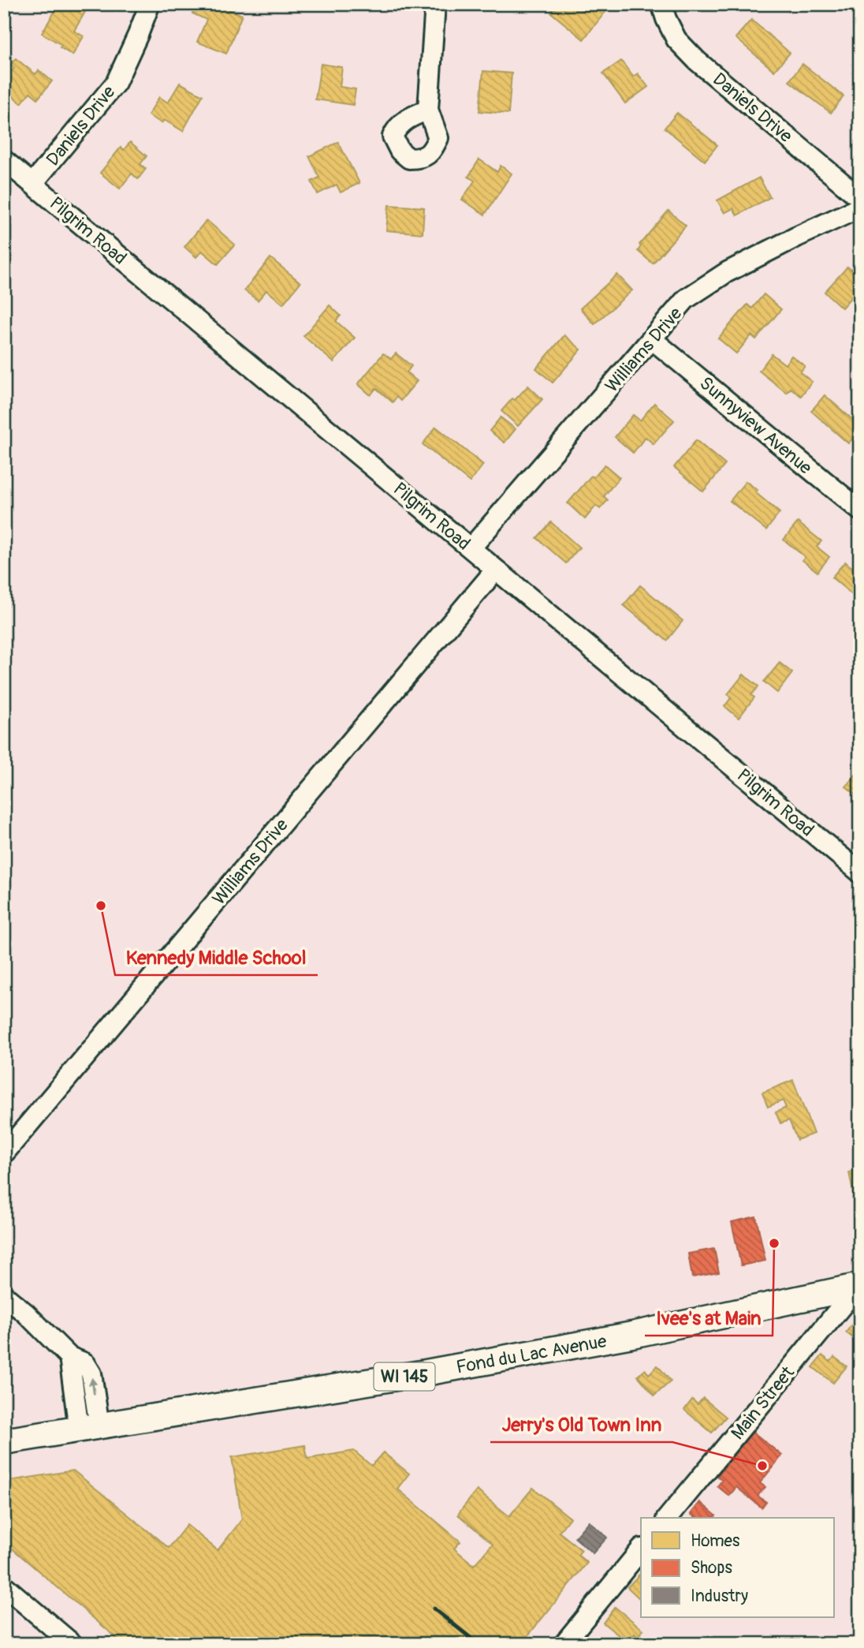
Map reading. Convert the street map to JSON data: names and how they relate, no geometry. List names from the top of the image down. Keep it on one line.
{"streets":{"main road":["Fond du Lac Avenue","WI 145"],"street":["Daniels Drive","Pilgrim Road","Williams Drive","Sunnyview Avenue","Main Street"]},"crossings":[["Daniels Drive","Pilgrim Road"],["Pilgrim Road","Williams Drive"],["Williams Drive","Sunnyview Avenue"],["Fond du Lac Avenue","Main Street"]],"places":["Kennedy Middle School","Ivee's at Main","Jerry's Old Town Inn"],"legend":["Homes","Shops","Industry"]}
